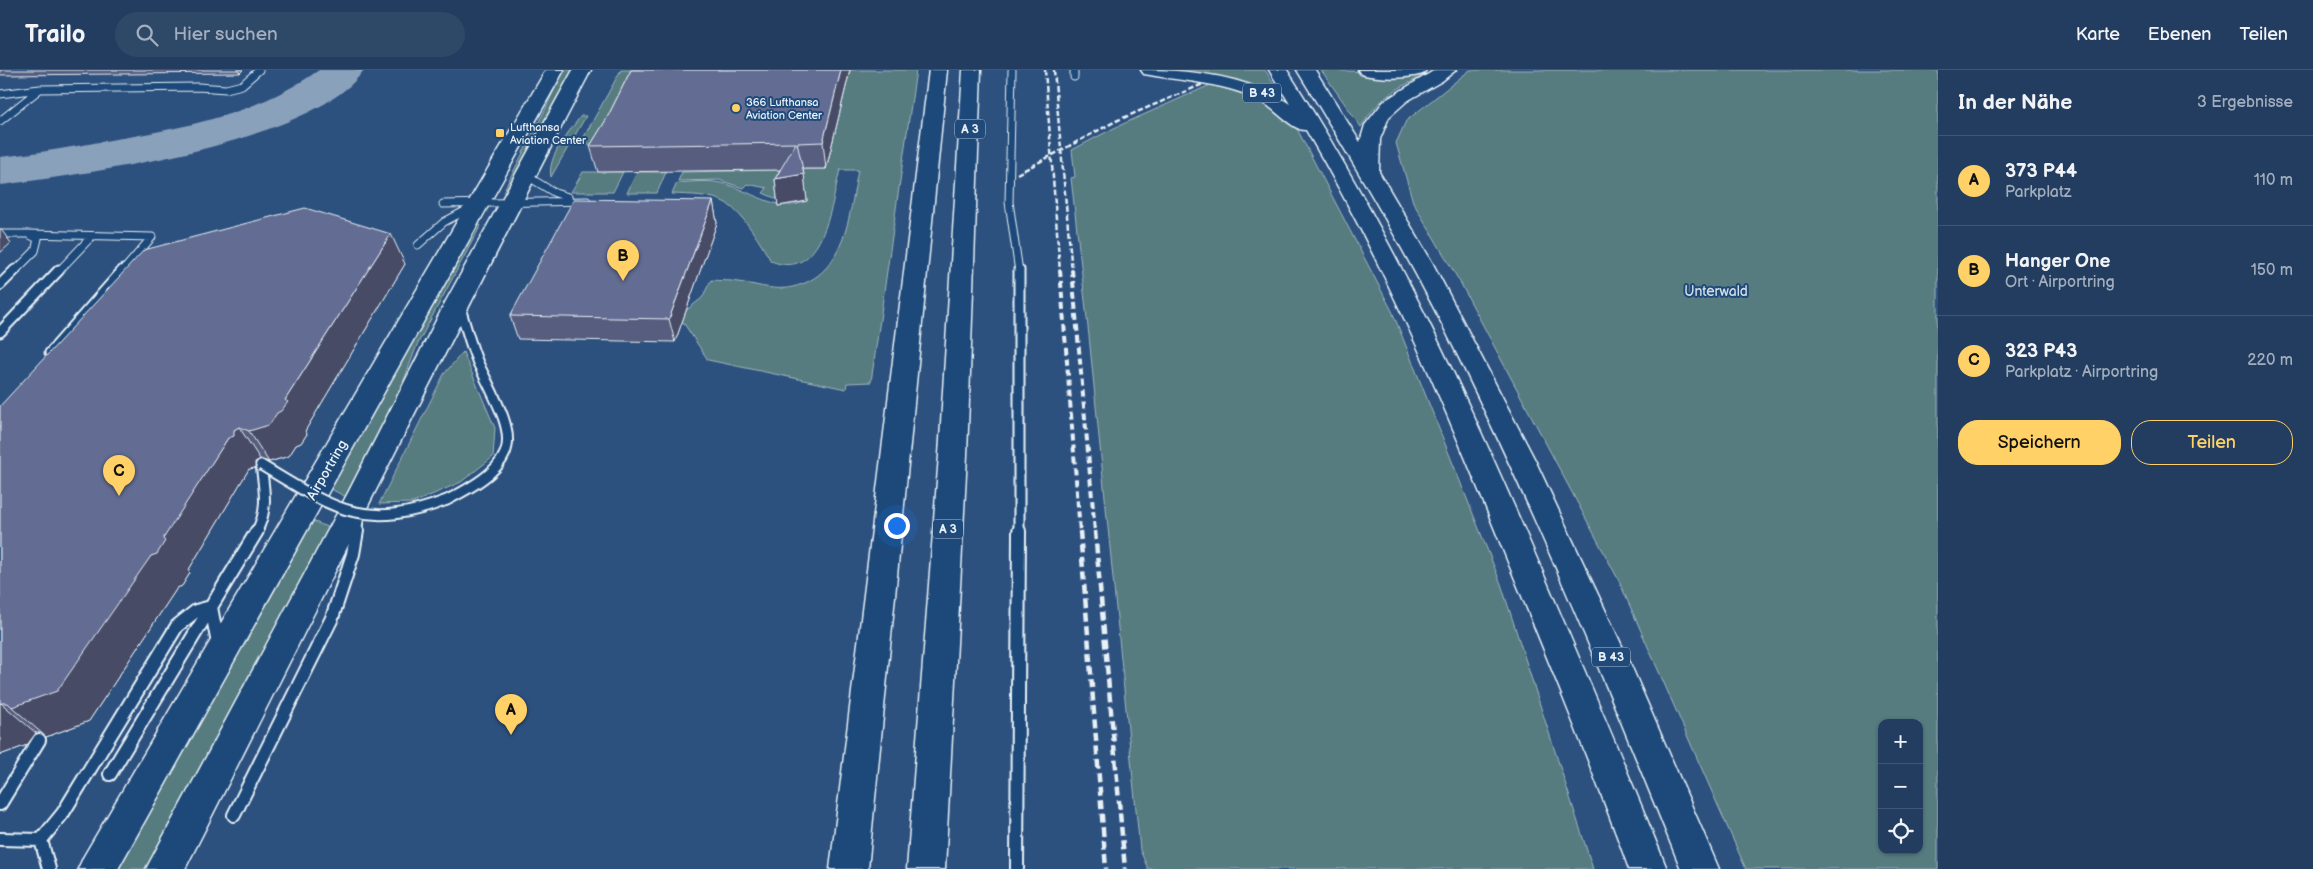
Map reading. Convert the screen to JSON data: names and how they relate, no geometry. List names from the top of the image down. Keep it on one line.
{"streets":{"main road":["B 43","A 3","Airportring"]},"parks":["Unterwald"],"places":{"other":["366 Lufthansa Aviation Center"],"transit":["Lufthansa Aviation Center"]},"page":{"header":"Trailo","search":"Hier suchen","nav":["Karte","Ebenen","Teilen"],"heading":["In der Nähe","3 Ergebnisse"],"list":[{"mark":"A","name":"373 P44","note":"Parkplatz","value":"110 m"},{"mark":"B","name":"Hanger One","note":"Ort · Airportring","value":"150 m"},{"mark":"C","name":"323 P43","note":"Parkplatz · Airportring","value":"220 m"}],"pins":["B","C","A"],"buttons":["Speichern","Teilen"],"map_buttons":["+","−"]}}
